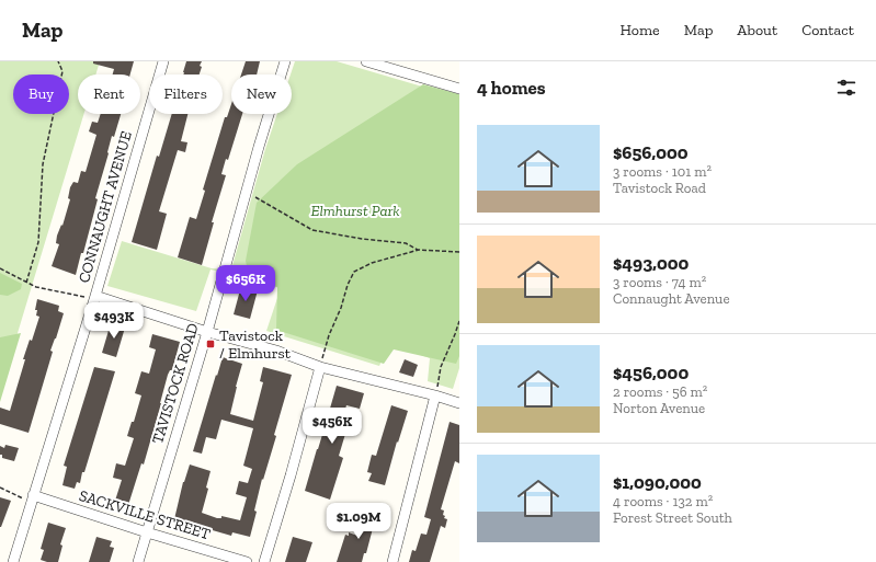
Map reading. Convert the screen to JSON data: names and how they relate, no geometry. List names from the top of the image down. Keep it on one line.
{"streets":{"street":["CONNAUGHT AVENUE","TAVISTOCK ROAD","SACKVILLE STREET"]},"crossings":[["CONNAUGHT AVENUE","SACKVILLE STREET"],["TAVISTOCK ROAD","SACKVILLE STREET"]],"parks":["Elmhurst Park"],"places":{"transit":["Tavistock / Elmhurst"]},"page":{"header":"Map","nav":["Home","Map","About","Contact"],"heading":"4 homes","chip":["Buy","Rent","Filters","New"],"list":[{"name":"$656,000","note":"3 rooms · 101 m² · Tavistock Road"},{"name":"$493,000","note":"3 rooms · 74 m² · Connaught Avenue"},{"name":"$456,000","note":"2 rooms · 56 m² · Norton Avenue"},{"name":"$1,090,000","note":"4 rooms · 132 m² · Forest Street South"}],"price":["$656K","$493K","$456K","$1.09M"]}}
